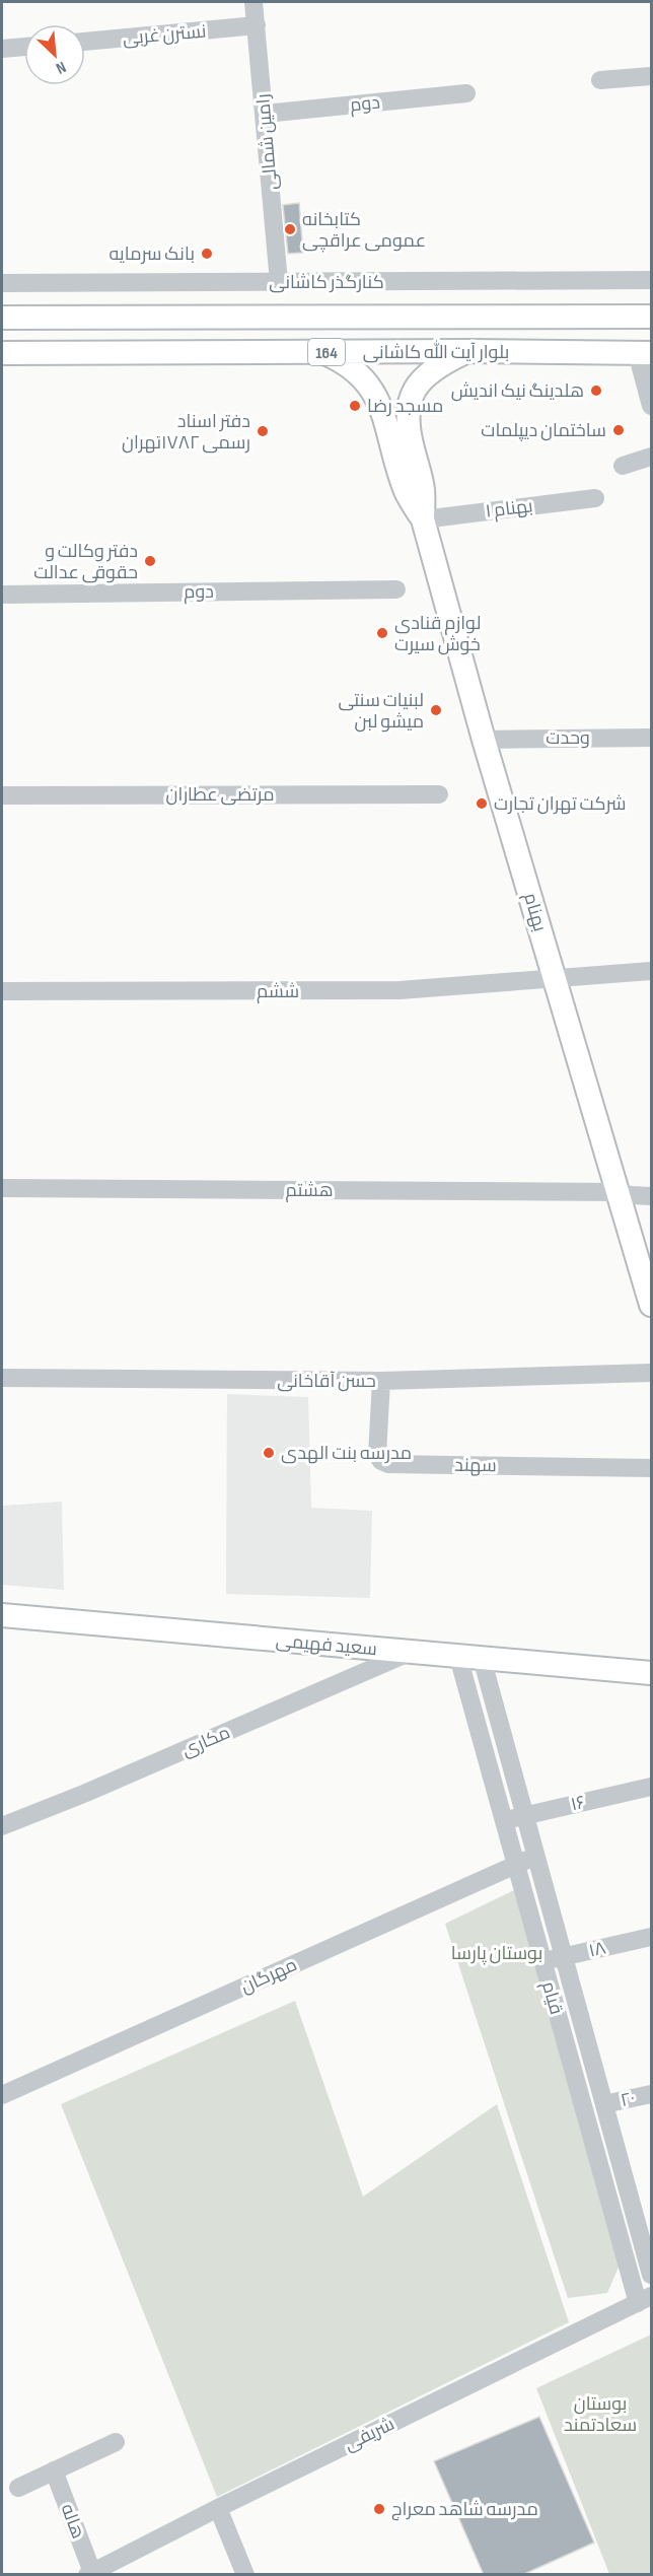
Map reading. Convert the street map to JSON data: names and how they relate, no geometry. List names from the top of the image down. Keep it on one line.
{"streets":{"main road":["164","بلوار آیت الله کاشانی","بهنام","سعید فهیمی"],"street":["نسترن غربی","دوم","رامین شمالی","کنارگذر کاشانی","بهنام ۱","وحدت","مرتضی عطاران","ششم","هشتم","حسن آقاخانی","سهند","مکاری","۱۶","۱۸","مهرگان","قیام","۲۰","شریفی","هاله"]},"crossings":[["نسترن غربی","رامین شمالی"],["دوم","رامین شمالی"],["رامین شمالی","کنارگذر کاشانی"],["بلوار آیت الله کاشانی","بهنام"],["بهنام ۱","بهنام"],["وحدت","بهنام"],["بهنام","ششم"],["بهنام","هشتم"],["حسن آقاخانی","سهند"],["سعید فهیمی","مکاری"],["سعید فهیمی","قیام"],["۱۶","قیام"],["۱۸","قیام"],["مهرگان","قیام"],["قیام","۲۰"],["قیام","شریفی"],["شریفی","هاله"]],"parks":["بوستان پارسا","بوستان سعادتمند"],"places":["کتابخانه عمومی عراقچی","بانک سرمایه","هلدینگ نیک اندیش","مسجد رضا","ساختمان دیپلمات","دفتر اسناد رسمی ۱۷۸۲تهران","دفتر وکالت و حقوقی عدالت","لوازم قنادی خوش سیرت","لبنیات سنتی میشو لبن","شرکت تهران تجارت","مدرسه بنت الهدی","مدرسه شاهد معراج"],"north":"bottom right"}
